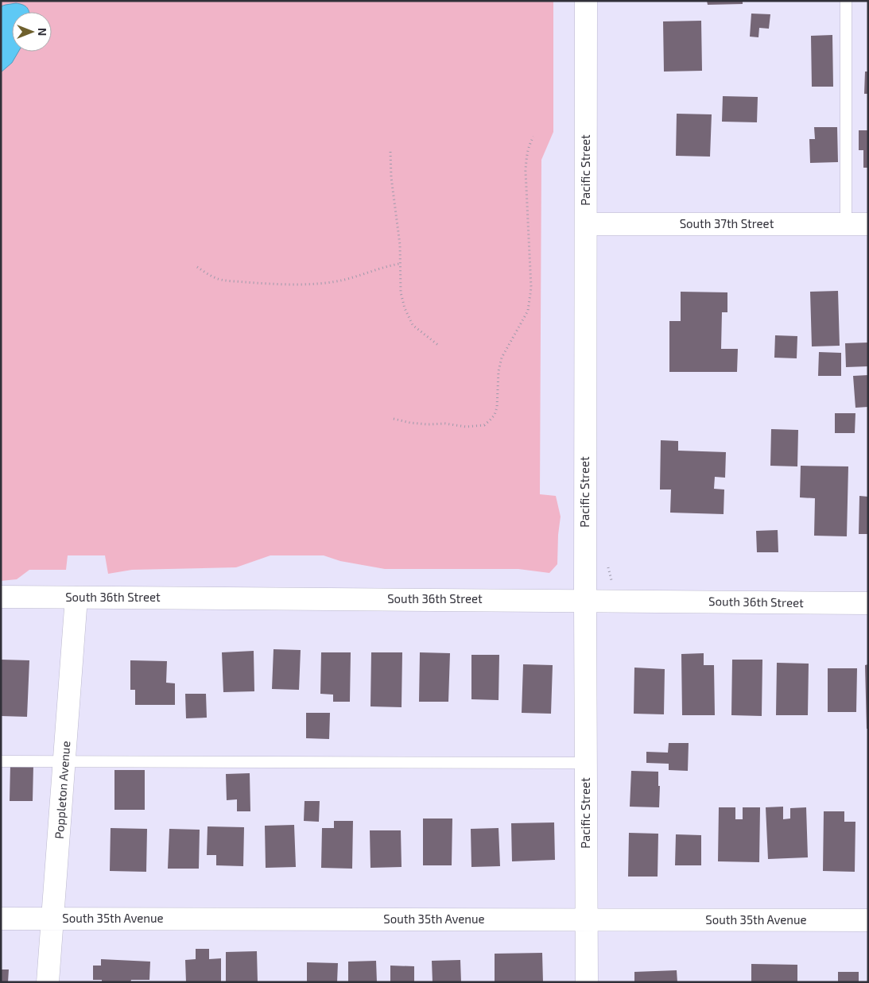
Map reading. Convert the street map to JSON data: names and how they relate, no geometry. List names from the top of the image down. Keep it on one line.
{"streets":{"street":["Pacific Street","South 37th Street","South 36th Street","Poppleton Avenue","South 35th Avenue"]},"crossings":[["Pacific Street","South 37th Street"],["Pacific Street","South 36th Street"],["Pacific Street","South 35th Avenue"],["South 36th Street","Poppleton Avenue"],["Poppleton Avenue","South 35th Avenue"]],"north":"right"}
